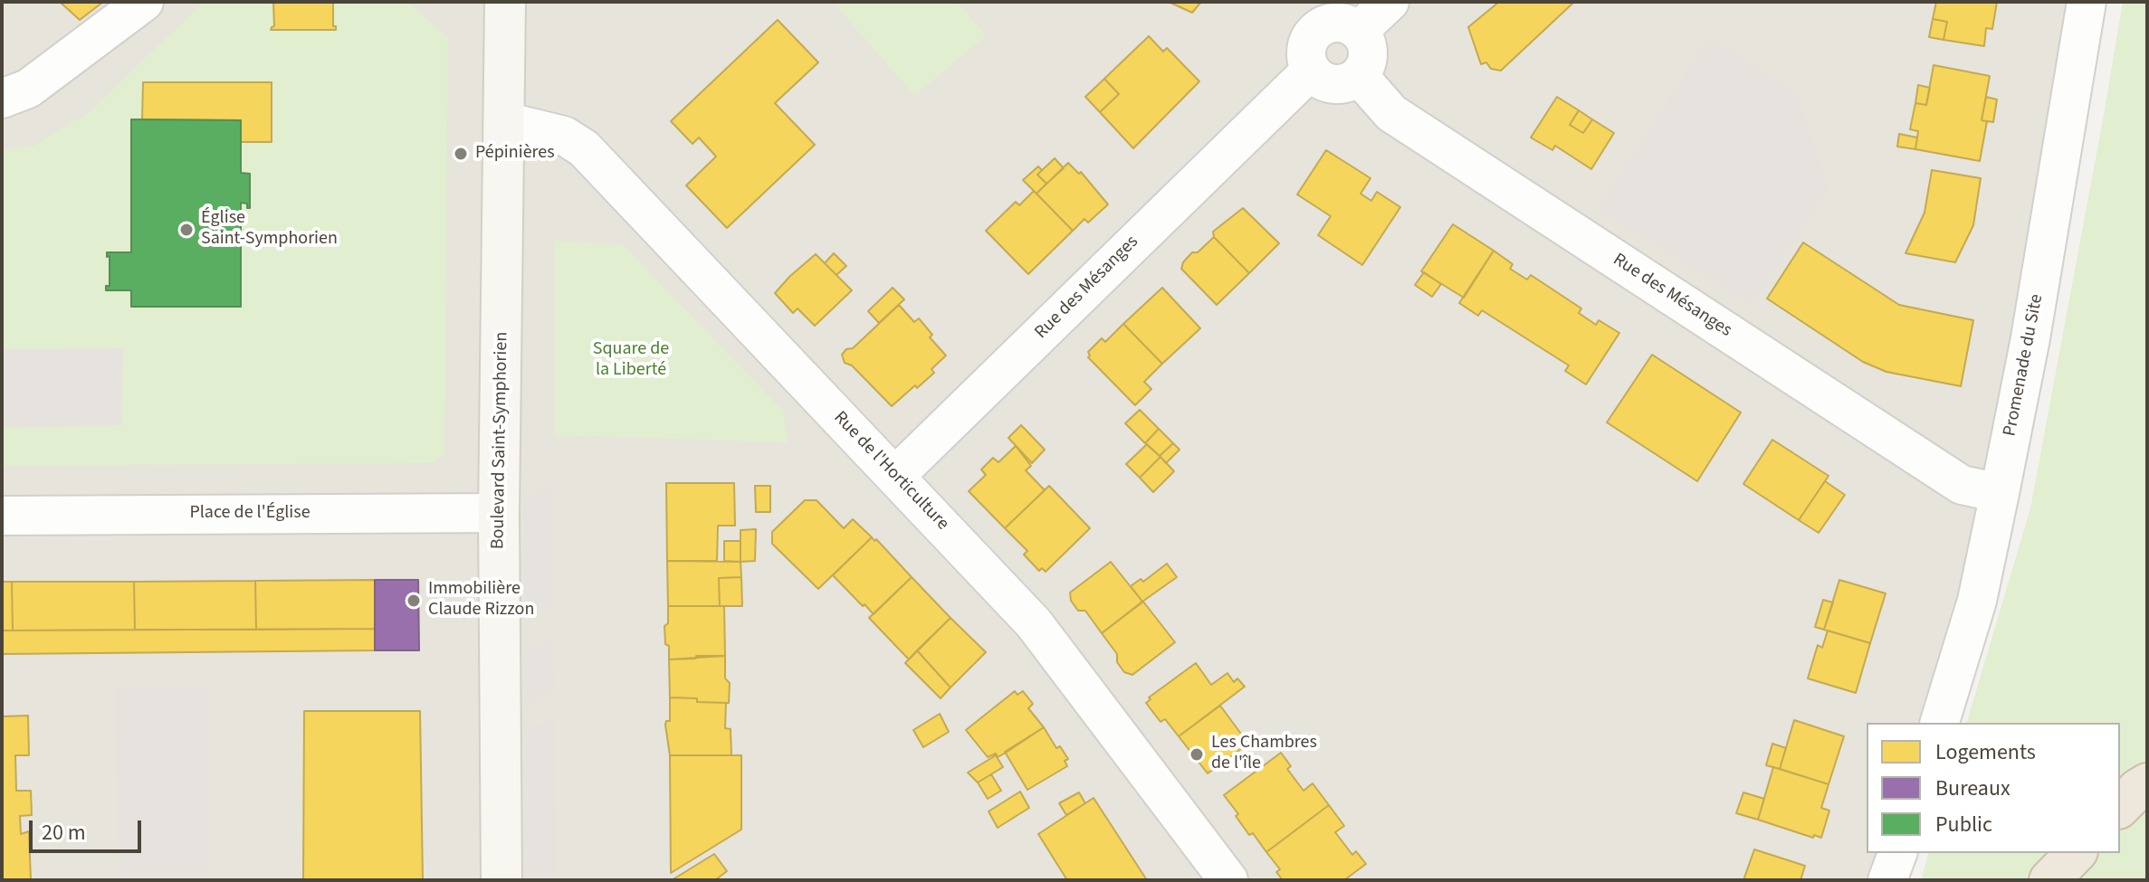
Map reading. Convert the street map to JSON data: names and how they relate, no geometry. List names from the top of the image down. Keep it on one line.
{"streets":{"main road":["Boulevard Saint-Symphorien"],"street":["Rue des Mésanges","Promenade du Site","Rue de l'Horticulture","Place de l'Église"]},"crossings":[["Rue des Mésanges","Promenade du Site"],["Rue des Mésanges","Rue de l'Horticulture"],["Boulevard Saint-Symphorien","Rue de l'Horticulture"],["Boulevard Saint-Symphorien","Place de l'Église"]],"parks":["Square de la Liberté"],"places":["Pépinières","Église Saint-Symphorien","Immobilière Claude Rizzon","Les Chambres de l'île"],"legend":["Logements","Bureaux","Public"],"scale_bar":"20 m"}
